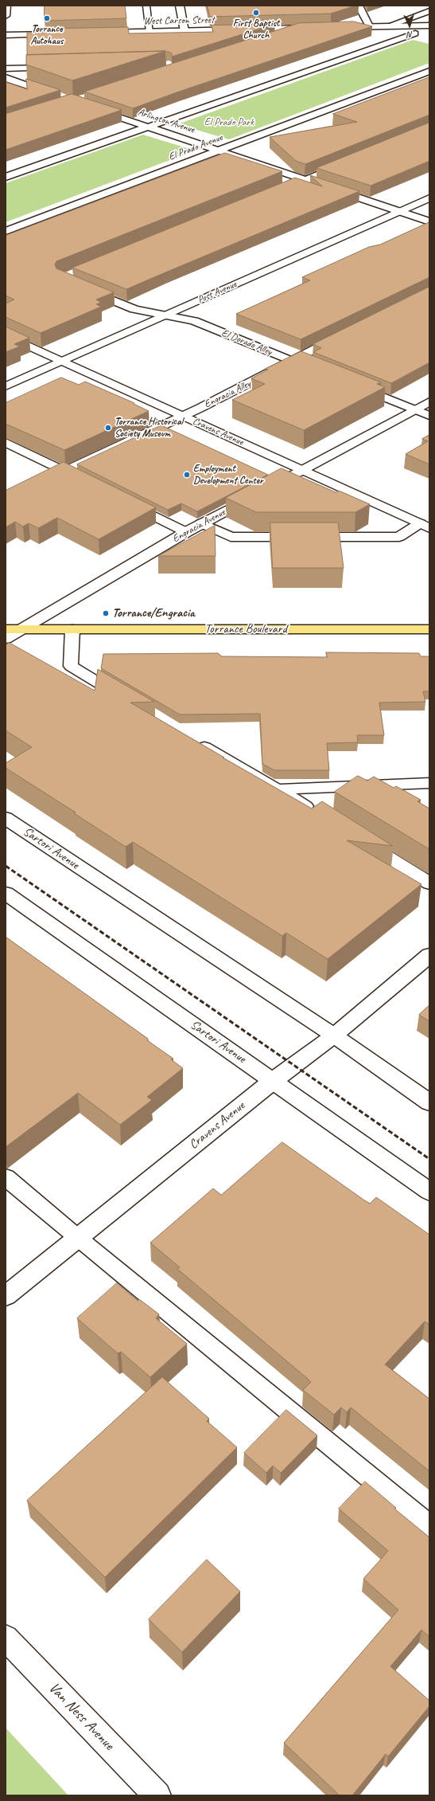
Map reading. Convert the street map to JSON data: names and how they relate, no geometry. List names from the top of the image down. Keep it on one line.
{"streets":{"main road":["Torrance Boulevard"],"street":["West Carson Street","Arlington Avenue","El Prado Avenue","Post Avenue","Cravens Avenue","Engracia Avenue","Sartori Avenue","Van Ness Avenue"],"lane":["El Dorado Alley","Engracia Alley"]},"crossings":[["Arlington Avenue","El Prado Avenue"],["Arlington Avenue","Post Avenue"],["Post Avenue","El Dorado Alley"],["Post Avenue","Cravens Avenue"],["El Dorado Alley","Engracia Alley"],["Engracia Alley","Cravens Avenue"],["Cravens Avenue","Engracia Avenue"],["Cravens Avenue","Sartori Avenue"],["Engracia Avenue","Torrance Boulevard"]],"parks":["El Prado Park"],"places":["First Baptist Church","Torrance Autohaus","Torrance Historical Society Museum","Employment Development Center","Torrance/Engracia"],"north":"bottom"}
